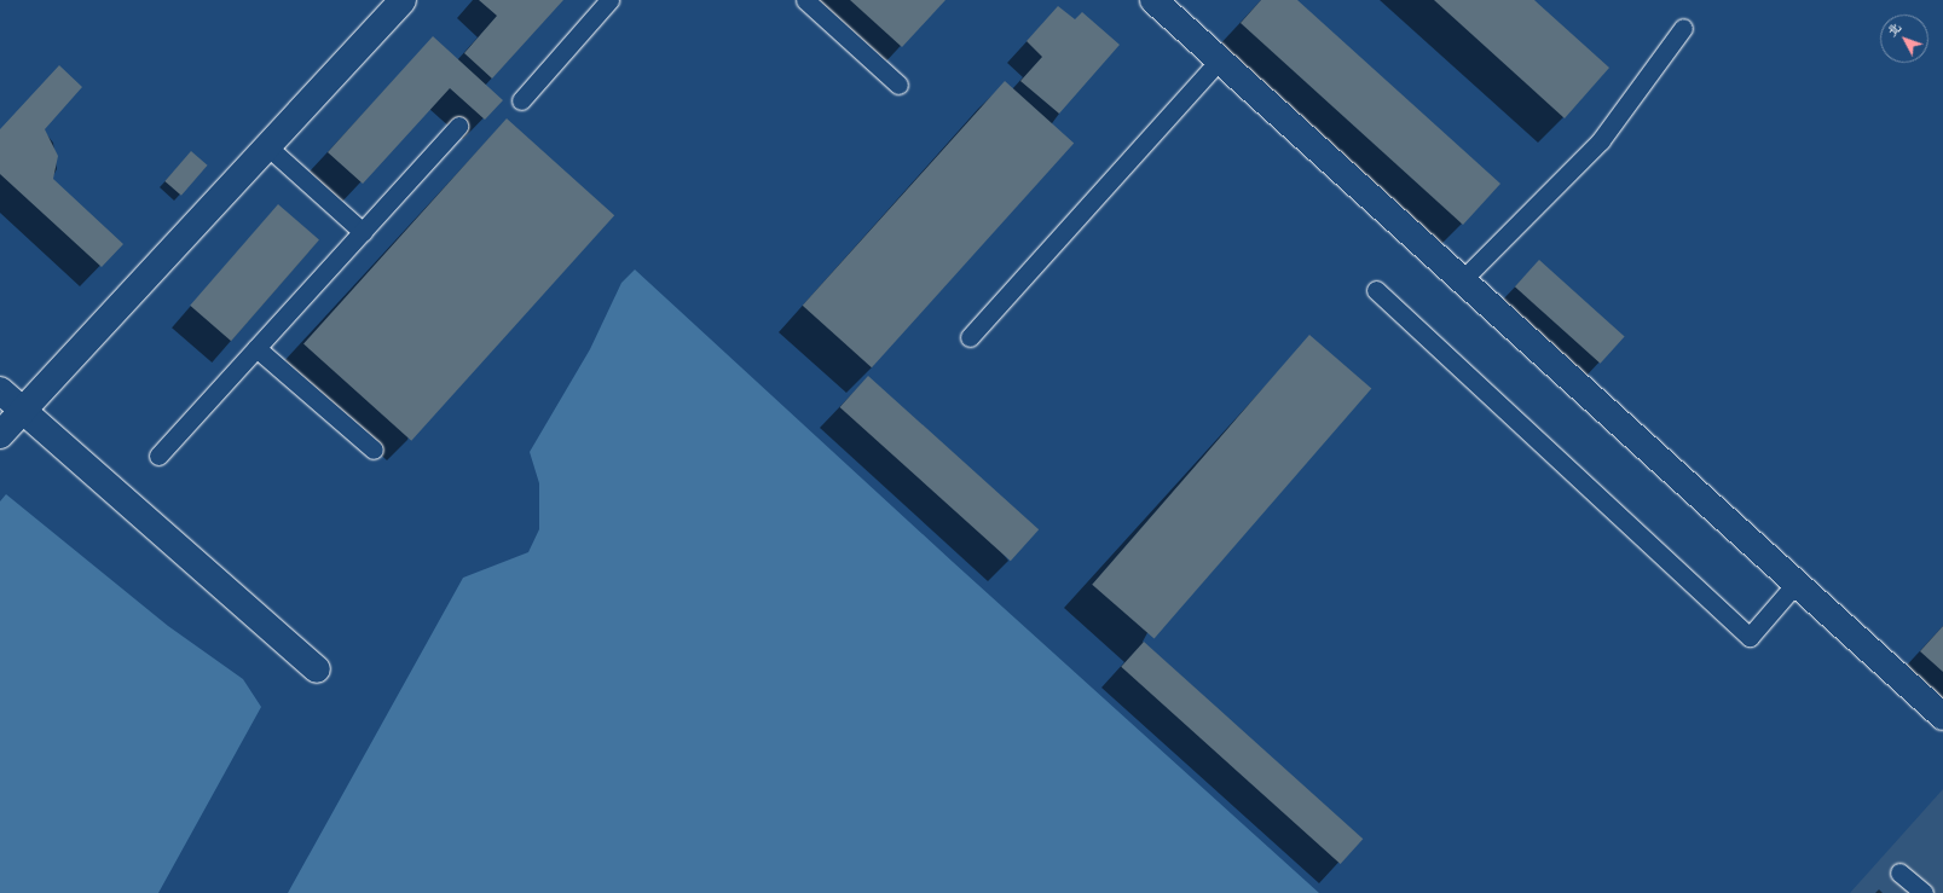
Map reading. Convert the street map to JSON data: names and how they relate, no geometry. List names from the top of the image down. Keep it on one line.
{"north":"top left"}
